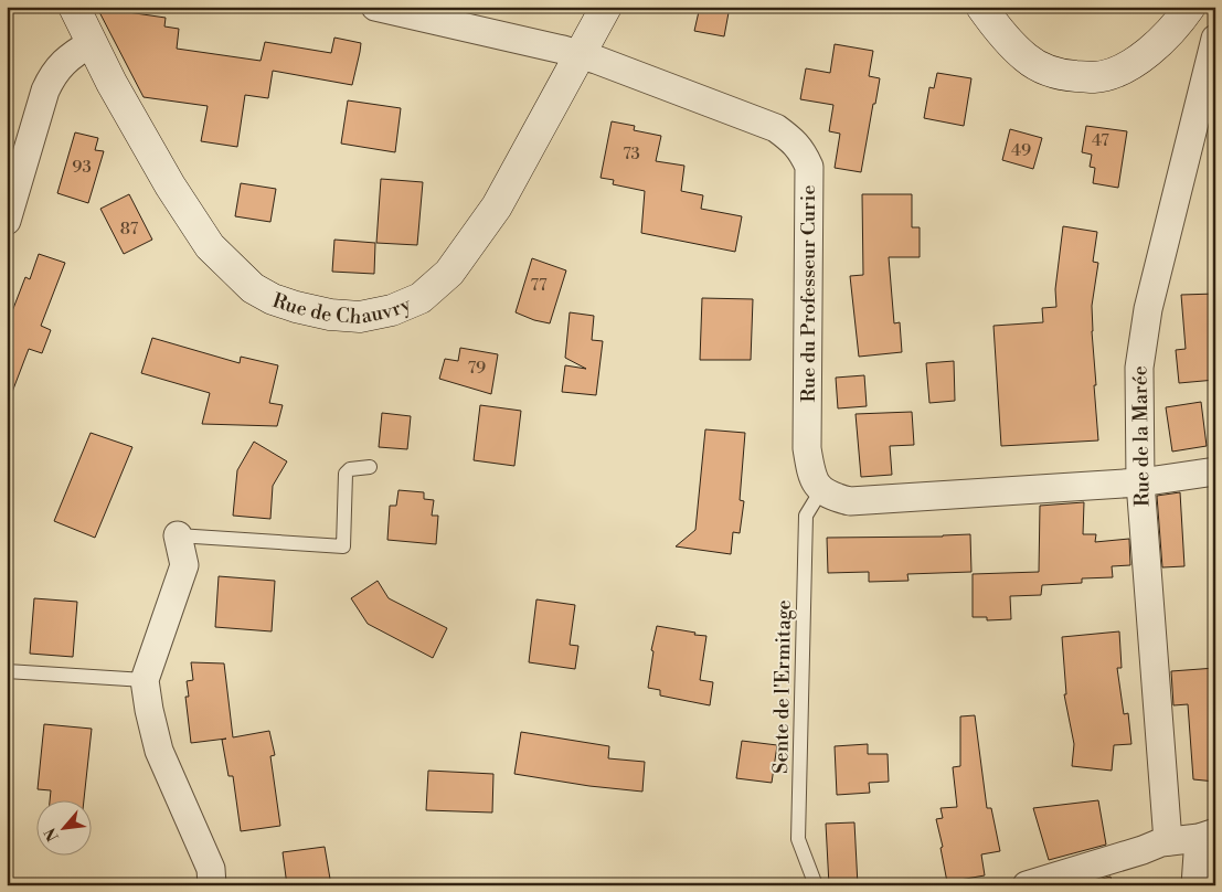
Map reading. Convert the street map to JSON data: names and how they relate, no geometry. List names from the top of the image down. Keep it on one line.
{"streets":{"street":["Rue du Professeur Curie","Rue de Chauvry","Rue de la Marée"],"lane":["Sente de l'Ermitage"]},"crossings":[["Rue du Professeur Curie","Rue de Chauvry"],["Rue du Professeur Curie","Sente de l'Ermitage"]],"house_numbers":["47","49","73","93","87","77","79"],"north":"bottom left"}
